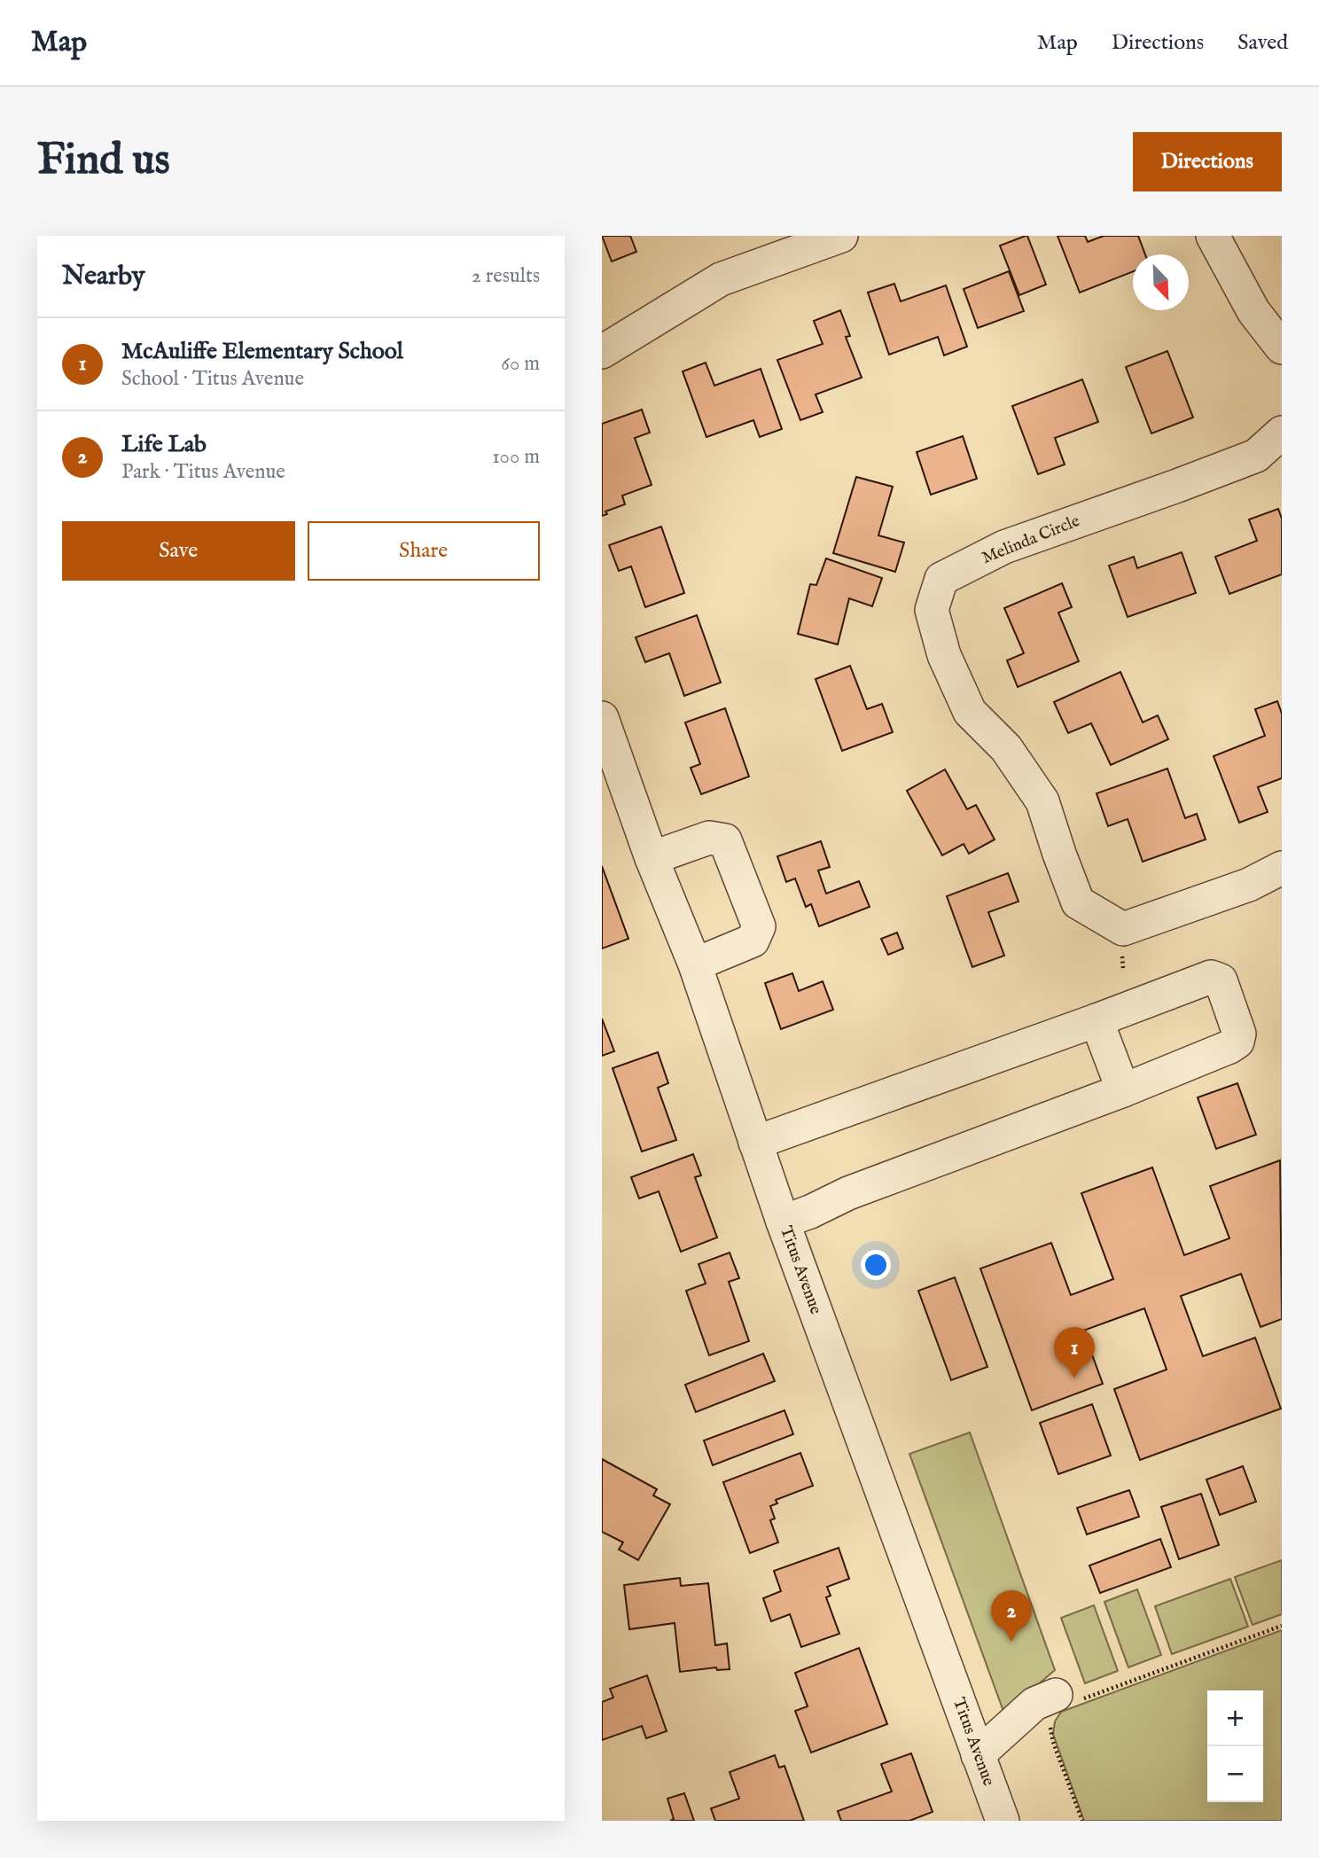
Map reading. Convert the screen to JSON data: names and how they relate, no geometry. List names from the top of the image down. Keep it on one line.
{"streets":{"street":["Melinda Circle","Titus Avenue"]},"north":"bottom right","page":{"header":"Map","nav":["Map","Directions","Saved"],"buttons":["Directions",["Save","Share"]],"title":"Find us","heading":["Nearby","2 results"],"list":[{"mark":"1","name":"McAuliffe Elementary School","note":"School · Titus Avenue","value":"60 m"},{"mark":"2","name":"Life Lab","note":"Park · Titus Avenue","value":"100 m"}],"pins":["1","2"],"map_buttons":["+","−"]}}
